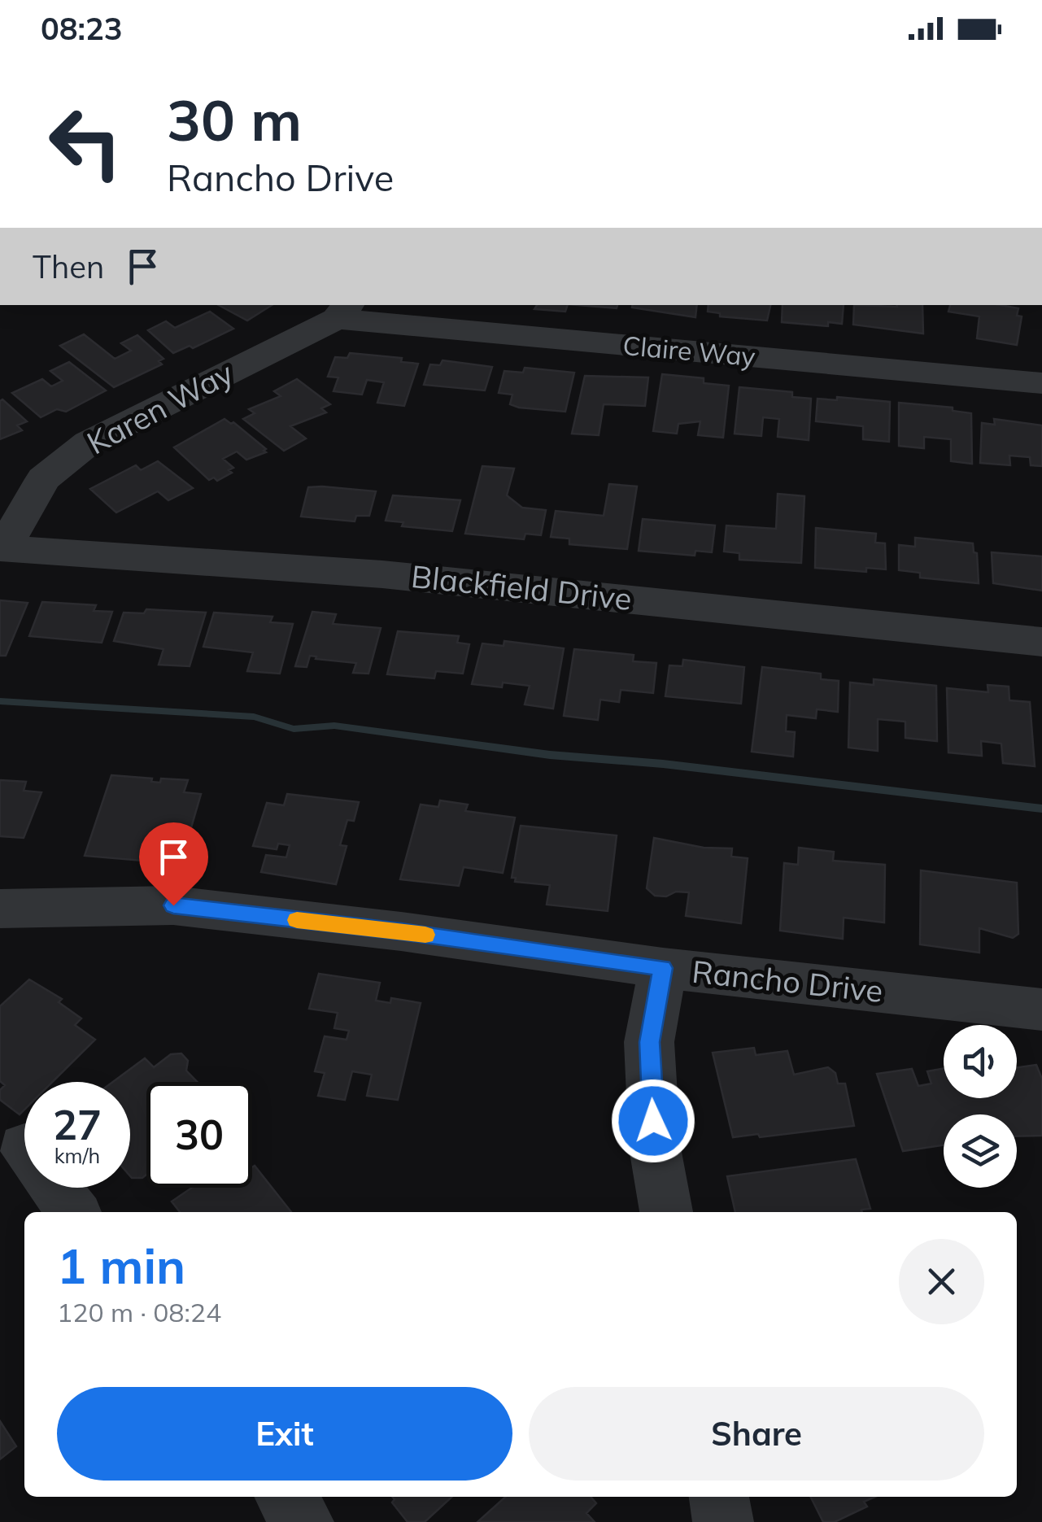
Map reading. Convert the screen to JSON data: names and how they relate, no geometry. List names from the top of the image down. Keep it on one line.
{"streets":{"street":["Claire Way","Karen Way","Blackfield Drive","Rancho Drive"]},"crossings":[["Claire Way","Karen Way"],["Karen Way","Blackfield Drive"]],"page":{"status":"08:23","turn":["30 m","Rancho Drive"],"then":"Then","speed":"27 km/h","limit":"30","heading":["1 min","120 m · 08:24"],"buttons":["Exit","Share"]}}
